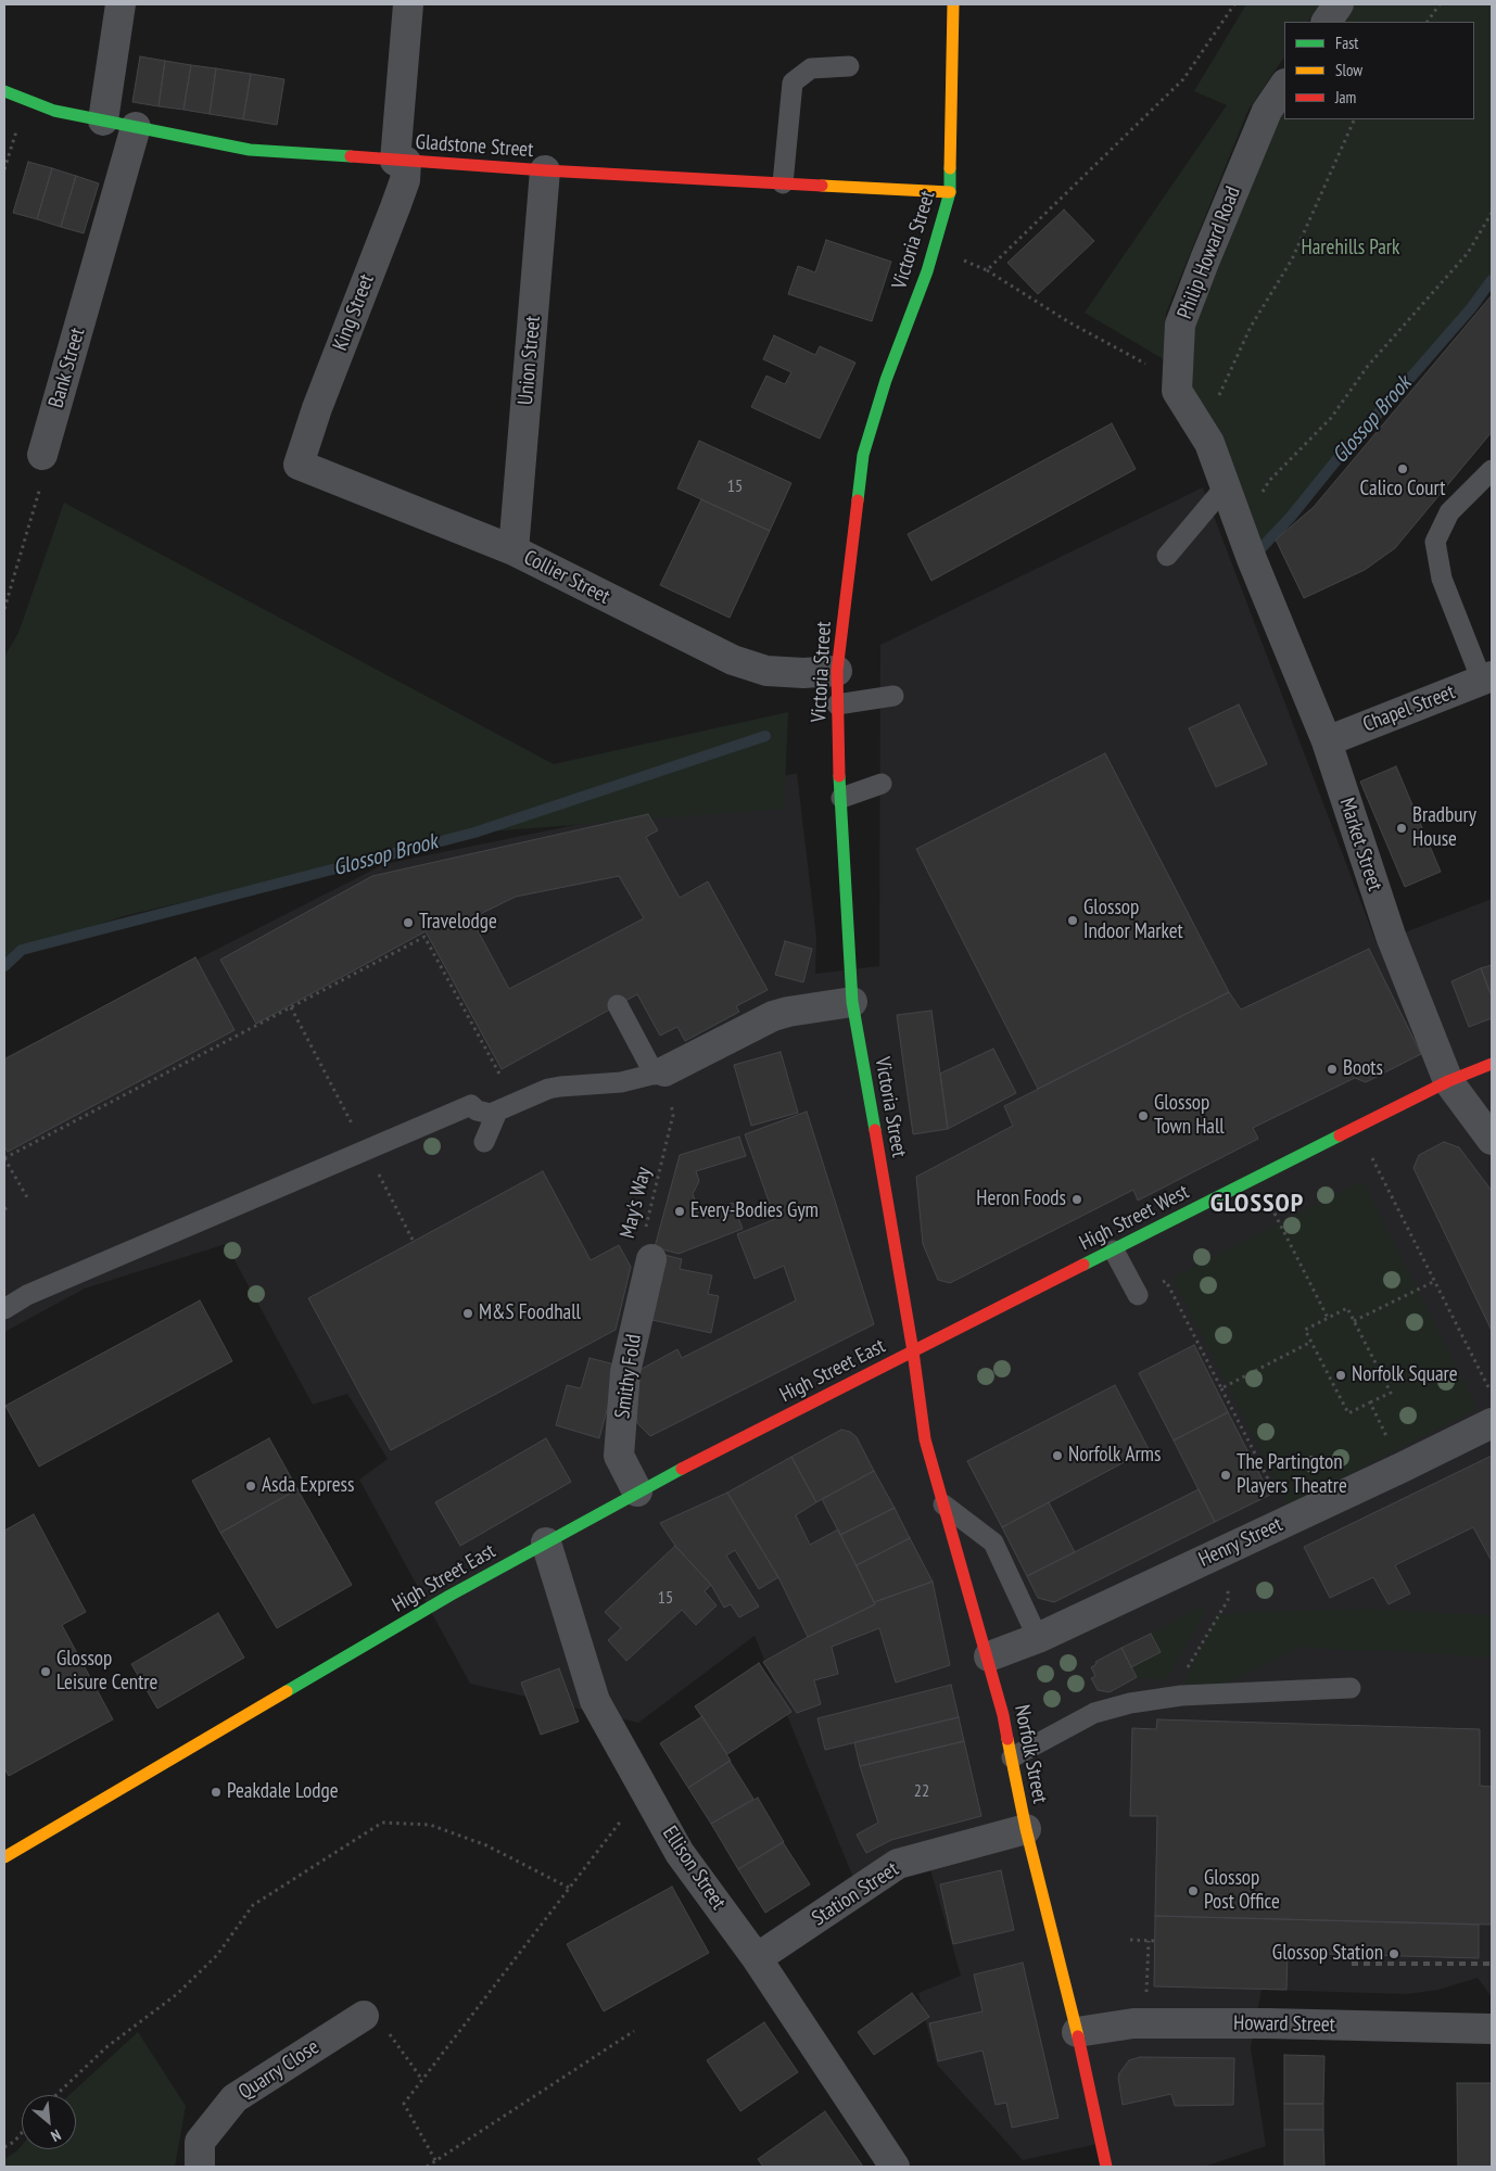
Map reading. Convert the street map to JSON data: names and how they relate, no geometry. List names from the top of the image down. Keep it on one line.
{"streets":{"main road":["Gladstone Street","Victoria Street","High Street West","High Street East","Norfolk Street"],"street":["Philip Howard Road","King Street","Union Street","Bank Street","Collier Street","Chapel Street","Market Street","Smithy Fold","Henry Street","Ellison Street","Station Street","Howard Street","Quarry Close"],"path":["May's Way"]},"crossings":[["Gladstone Street","Victoria Street"],["Gladstone Street","King Street"],["Gladstone Street","Union Street"],["Gladstone Street","Bank Street"],["Victoria Street","Collier Street"],["Victoria Street","High Street West"],["Victoria Street","High Street East"],["Victoria Street","Norfolk Street"],["Philip Howard Road","Market Street"],["King Street","Collier Street"],["Union Street","Collier Street"],["Chapel Street","Market Street"],["Market Street","High Street West"],["May's Way","Smithy Fold"],["High Street West","High Street East"],["High Street West","Norfolk Street"],["High Street East","Smithy Fold"],["High Street East","Norfolk Street"],["High Street East","Ellison Street"],["Henry Street","Norfolk Street"],["Norfolk Street","Station Street"],["Norfolk Street","Howard Street"],["Ellison Street","Station Street"]],"districts":["GLOSSOP"],"water":["Glossop Brook"],"parks":["Harehills Park"],"places":["Calico Court","Bradbury House","Glossop Indoor Market","Travelodge","Boots","Glossop Town Hall","Heron Foods","Every-Bodies Gym","M&S Foodhall","Norfolk Square","Norfolk Arms","The Partington Players Theatre","Asda Express","Glossop Leisure Centre","Peakdale Lodge","Glossop Post Office","Glossop Station"],"house_numbers":["15","15","22"],"legend":["Fast","Slow","Jam"],"north":"bottom right"}
